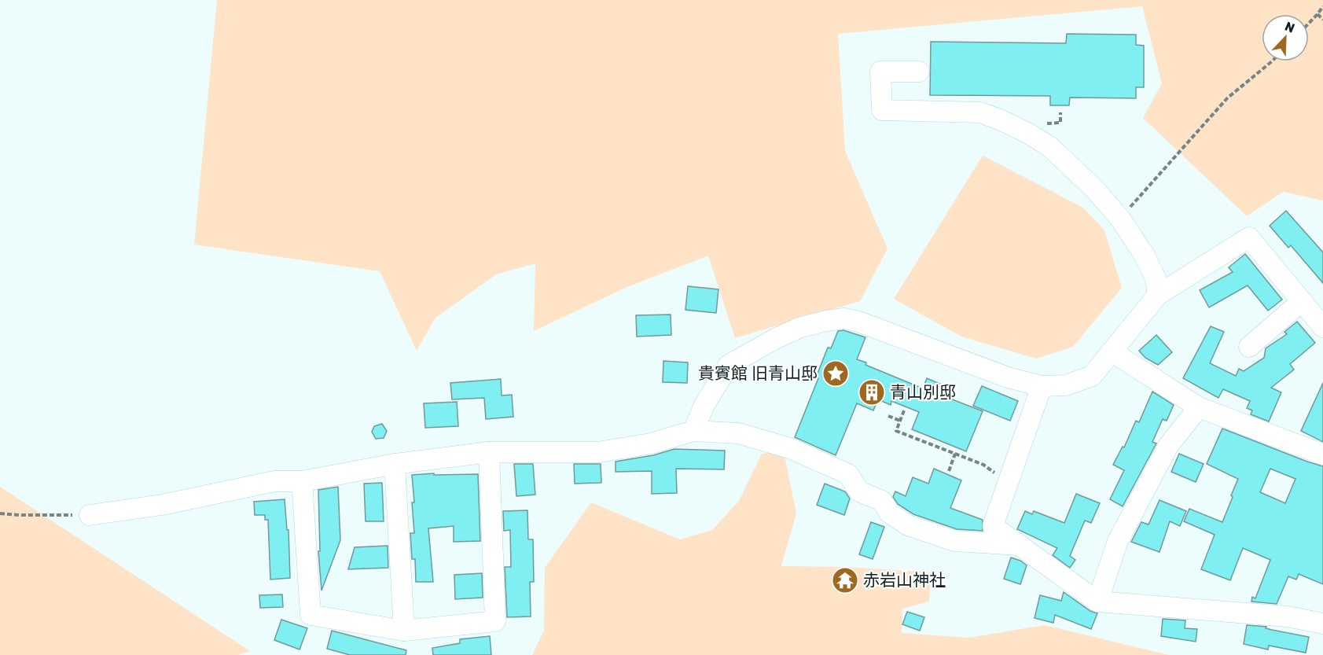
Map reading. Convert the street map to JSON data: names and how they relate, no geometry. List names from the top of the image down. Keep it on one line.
{"places":{"place":["貴賓館 旧青山邸"],"building":["青山別邸"],"temple":["赤岩山神社"]},"north":"top right"}
